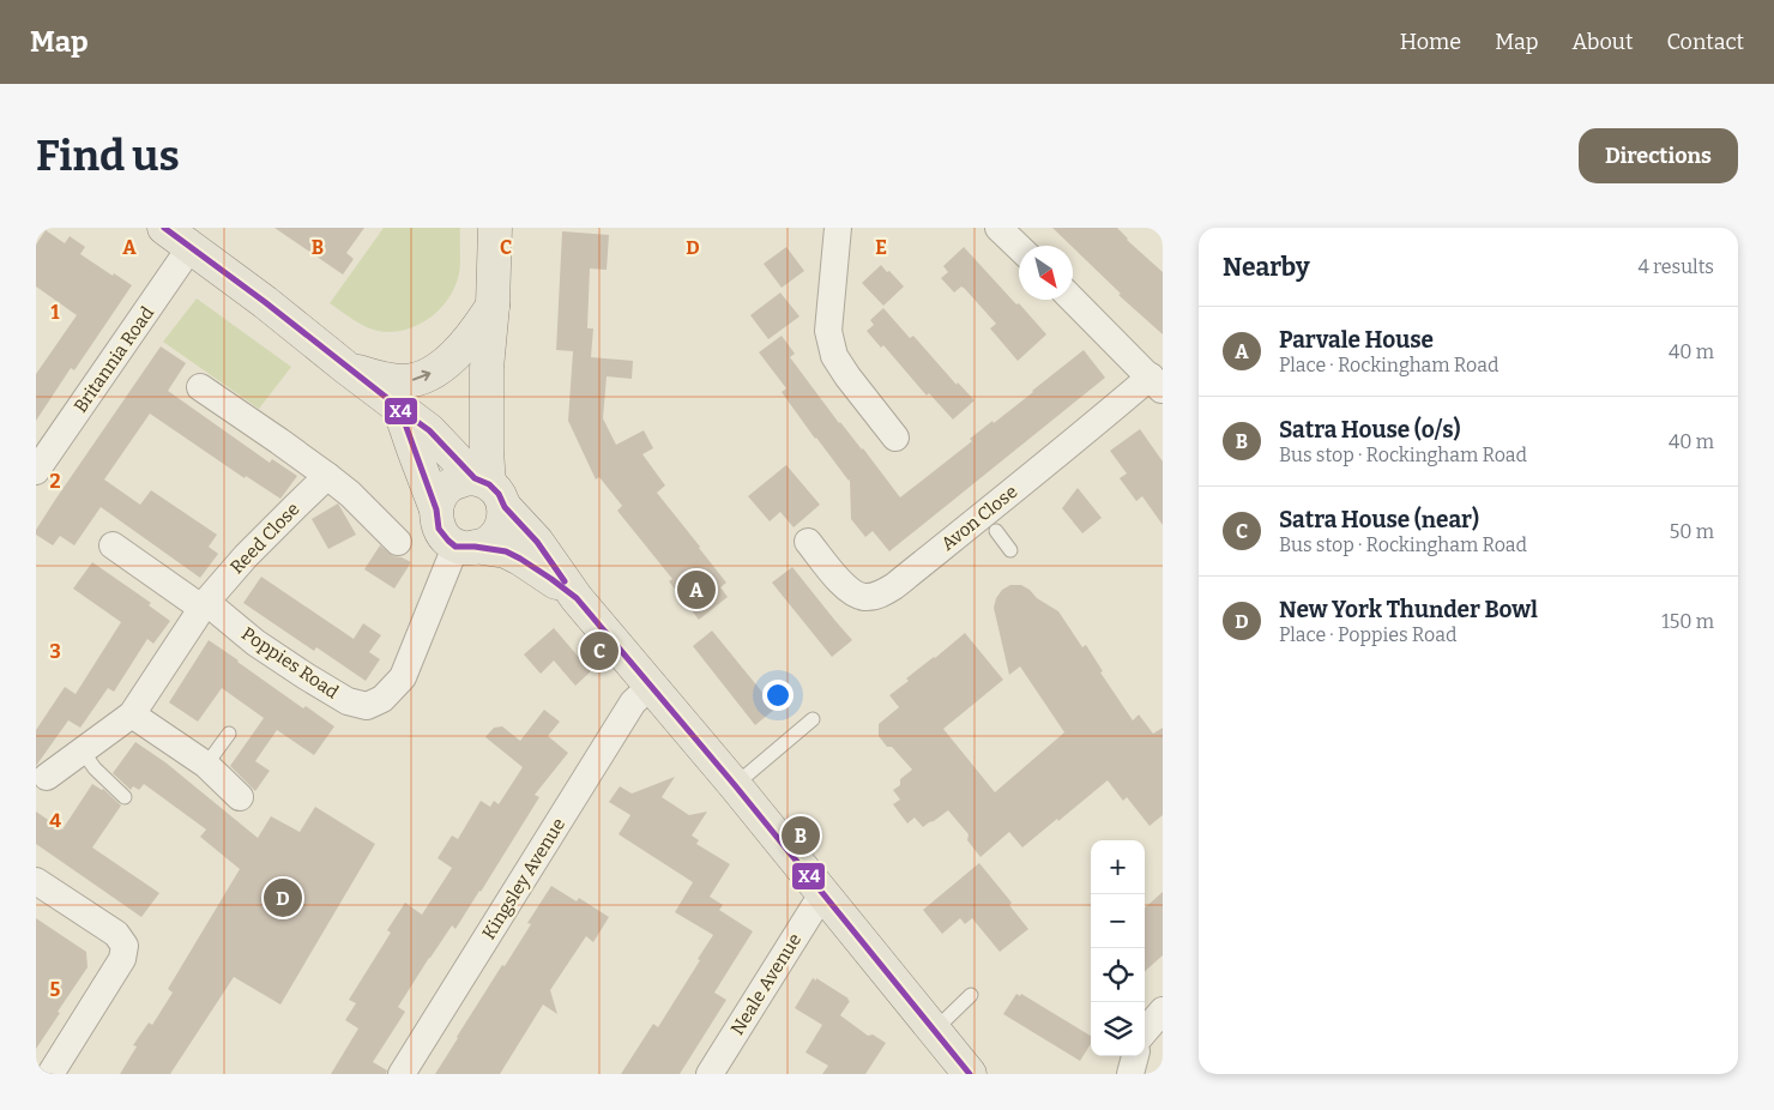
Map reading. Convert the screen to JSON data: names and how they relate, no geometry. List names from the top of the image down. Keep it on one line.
{"streets":{"street":["Britannia Road","Avon Close","Reed Close","Poppies Road","Kingsley Avenue","Neale Avenue"]},"crossings":[["Reed Close","Poppies Road"]],"lines":["transit line X4"],"north":"bottom right","page":{"header":"Map","nav":["Home","Map","About","Contact"],"buttons":"Directions","title":"Find us","heading":["Nearby","4 results"],"list":[{"mark":"A","name":"Parvale House","note":"Place · Rockingham Road","value":"40 m"},{"mark":"B","name":"Satra House (o/s)","note":"Bus stop · Rockingham Road","value":"40 m"},{"mark":"C","name":"Satra House (near)","note":"Bus stop · Rockingham Road","value":"50 m"},{"mark":"D","name":"New York Thunder Bowl","note":"Place · Poppies Road","value":"150 m"}],"pins":["A","C","B","D"],"map_buttons":["+","−"]},"grid":{"columns":["A","B","C","D","E"],"rows":["1","2","3","4","5"]}}
